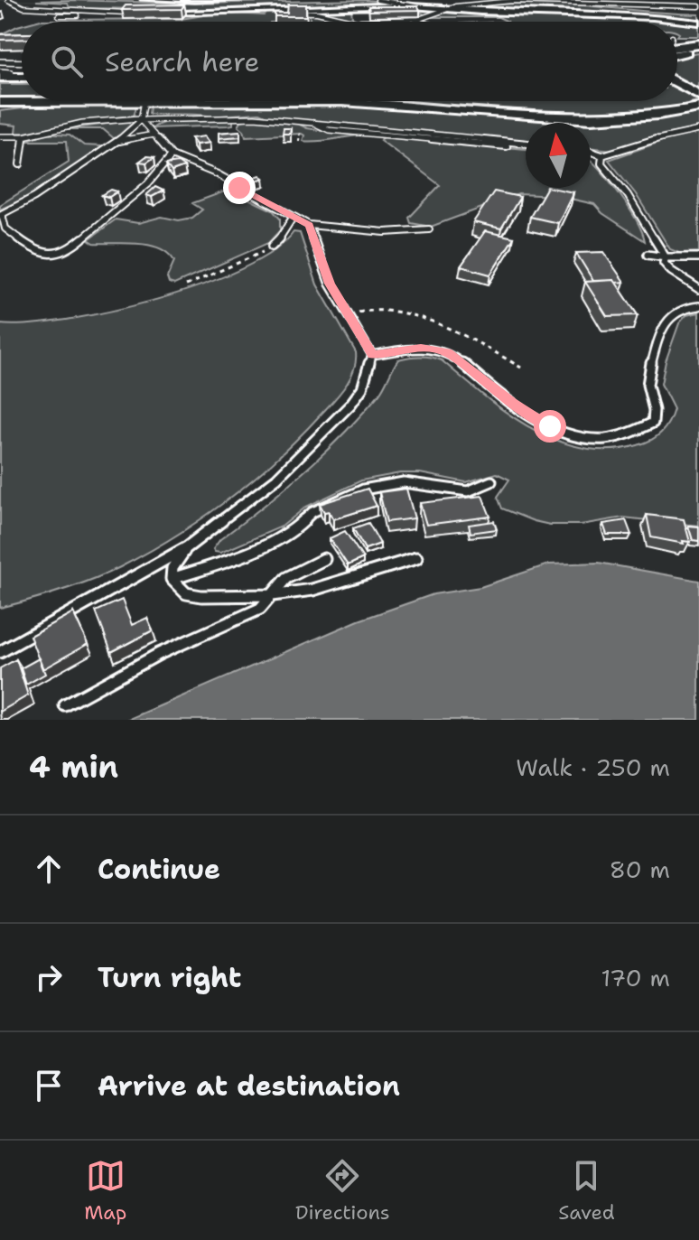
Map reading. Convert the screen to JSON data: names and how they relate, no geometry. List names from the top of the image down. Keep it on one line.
{"north":"top","page":{"search":"Search here","heading":["4 min","Walk · 250 m"],"list":[["Continue","80 m"],["Turn right","170 m"],"Arrive at destination"],"nav":["Map","Directions","Saved"]}}
